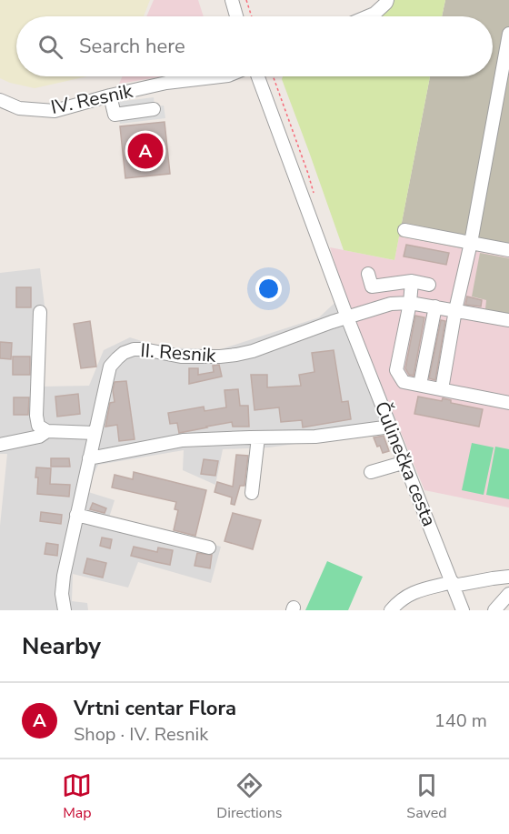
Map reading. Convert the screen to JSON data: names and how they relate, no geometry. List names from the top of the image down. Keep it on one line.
{"streets":{"street":["IV. Resnik","II. Resnik","Čulinečka cesta"]},"crossings":[["II. Resnik","Čulinečka cesta"]],"page":{"search":"Search here","pins":"A","heading":"Nearby","list":[{"mark":"A","name":"Vrtni centar Flora","note":"Shop · IV. Resnik","value":"140 m"}],"nav":["Map","Directions","Saved"]}}
